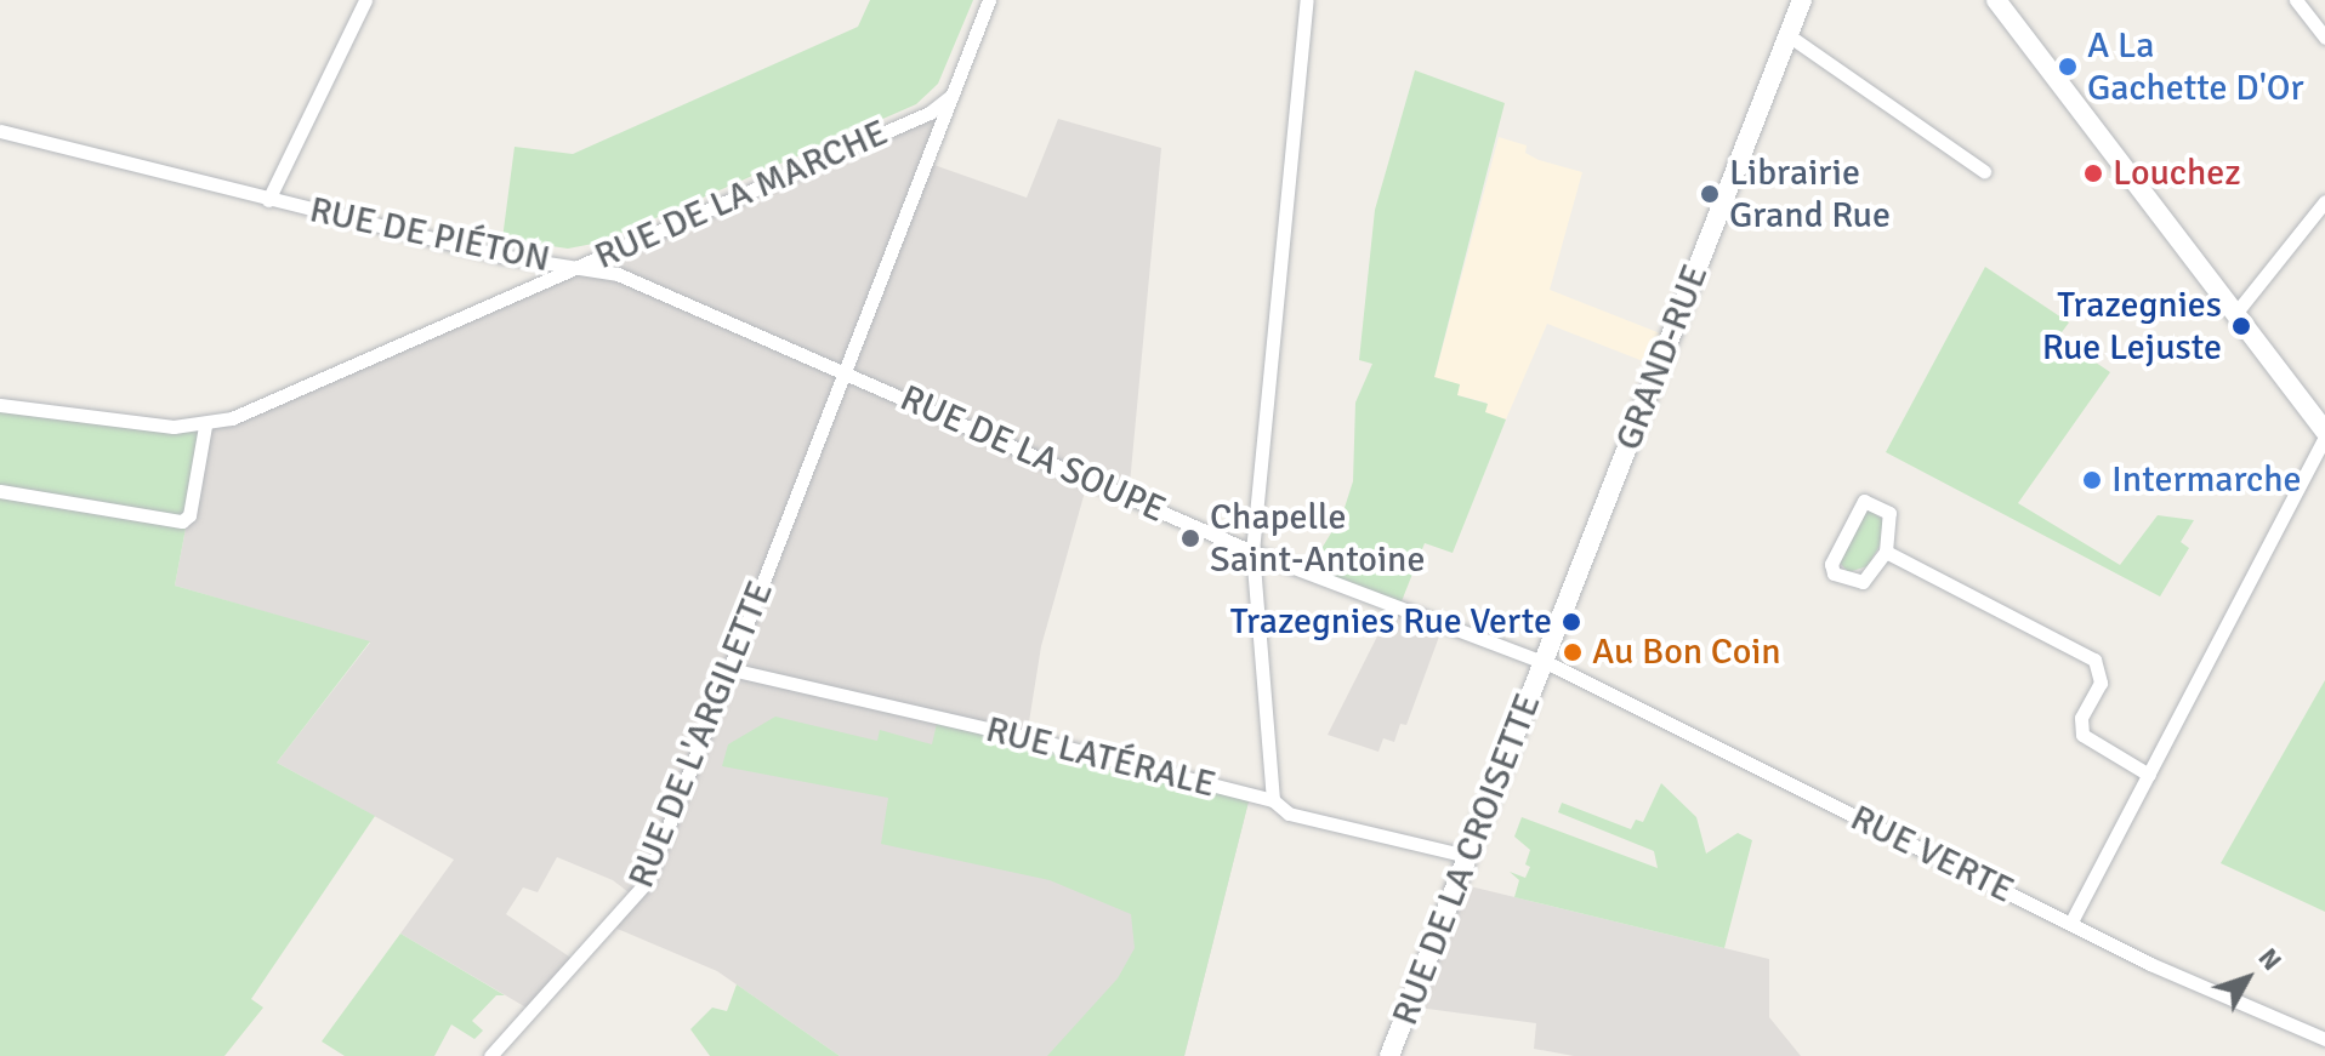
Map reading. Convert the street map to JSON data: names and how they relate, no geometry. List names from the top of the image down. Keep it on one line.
{"streets":{"main road":["GRAND-RUE","RUE DE LA CROISETTE"],"street":["RUE DE LA MARCHE","RUE DE PIÉTON","RUE DE LA SOUPE","RUE DE L'ARGILETTE","RUE LATÉRALE","RUE VERTE"]},"crossings":[["RUE DE LA MARCHE","RUE DE PIÉTON"],["RUE DE LA MARCHE","RUE DE L'ARGILETTE"],["RUE DE PIÉTON","RUE DE LA SOUPE"],["RUE DE PIÉTON","RUE DE L'ARGILETTE"],["GRAND-RUE","RUE DE LA SOUPE"],["GRAND-RUE","RUE VERTE"],["GRAND-RUE","RUE DE LA CROISETTE"],["RUE DE LA SOUPE","RUE DE L'ARGILETTE"],["RUE DE LA SOUPE","RUE VERTE"],["RUE DE LA SOUPE","RUE DE LA CROISETTE"],["RUE DE L'ARGILETTE","RUE LATÉRALE"],["RUE LATÉRALE","RUE DE LA CROISETTE"],["RUE VERTE","RUE DE LA CROISETTE"]],"places":["A La Gachette D'Or","Louchez","Librairie Grand Rue","Trazegnies Rue Lejuste","Intermarche","Chapelle Saint-Antoine","Trazegnies Rue Verte","Au Bon Coin"],"north":"top right"}
